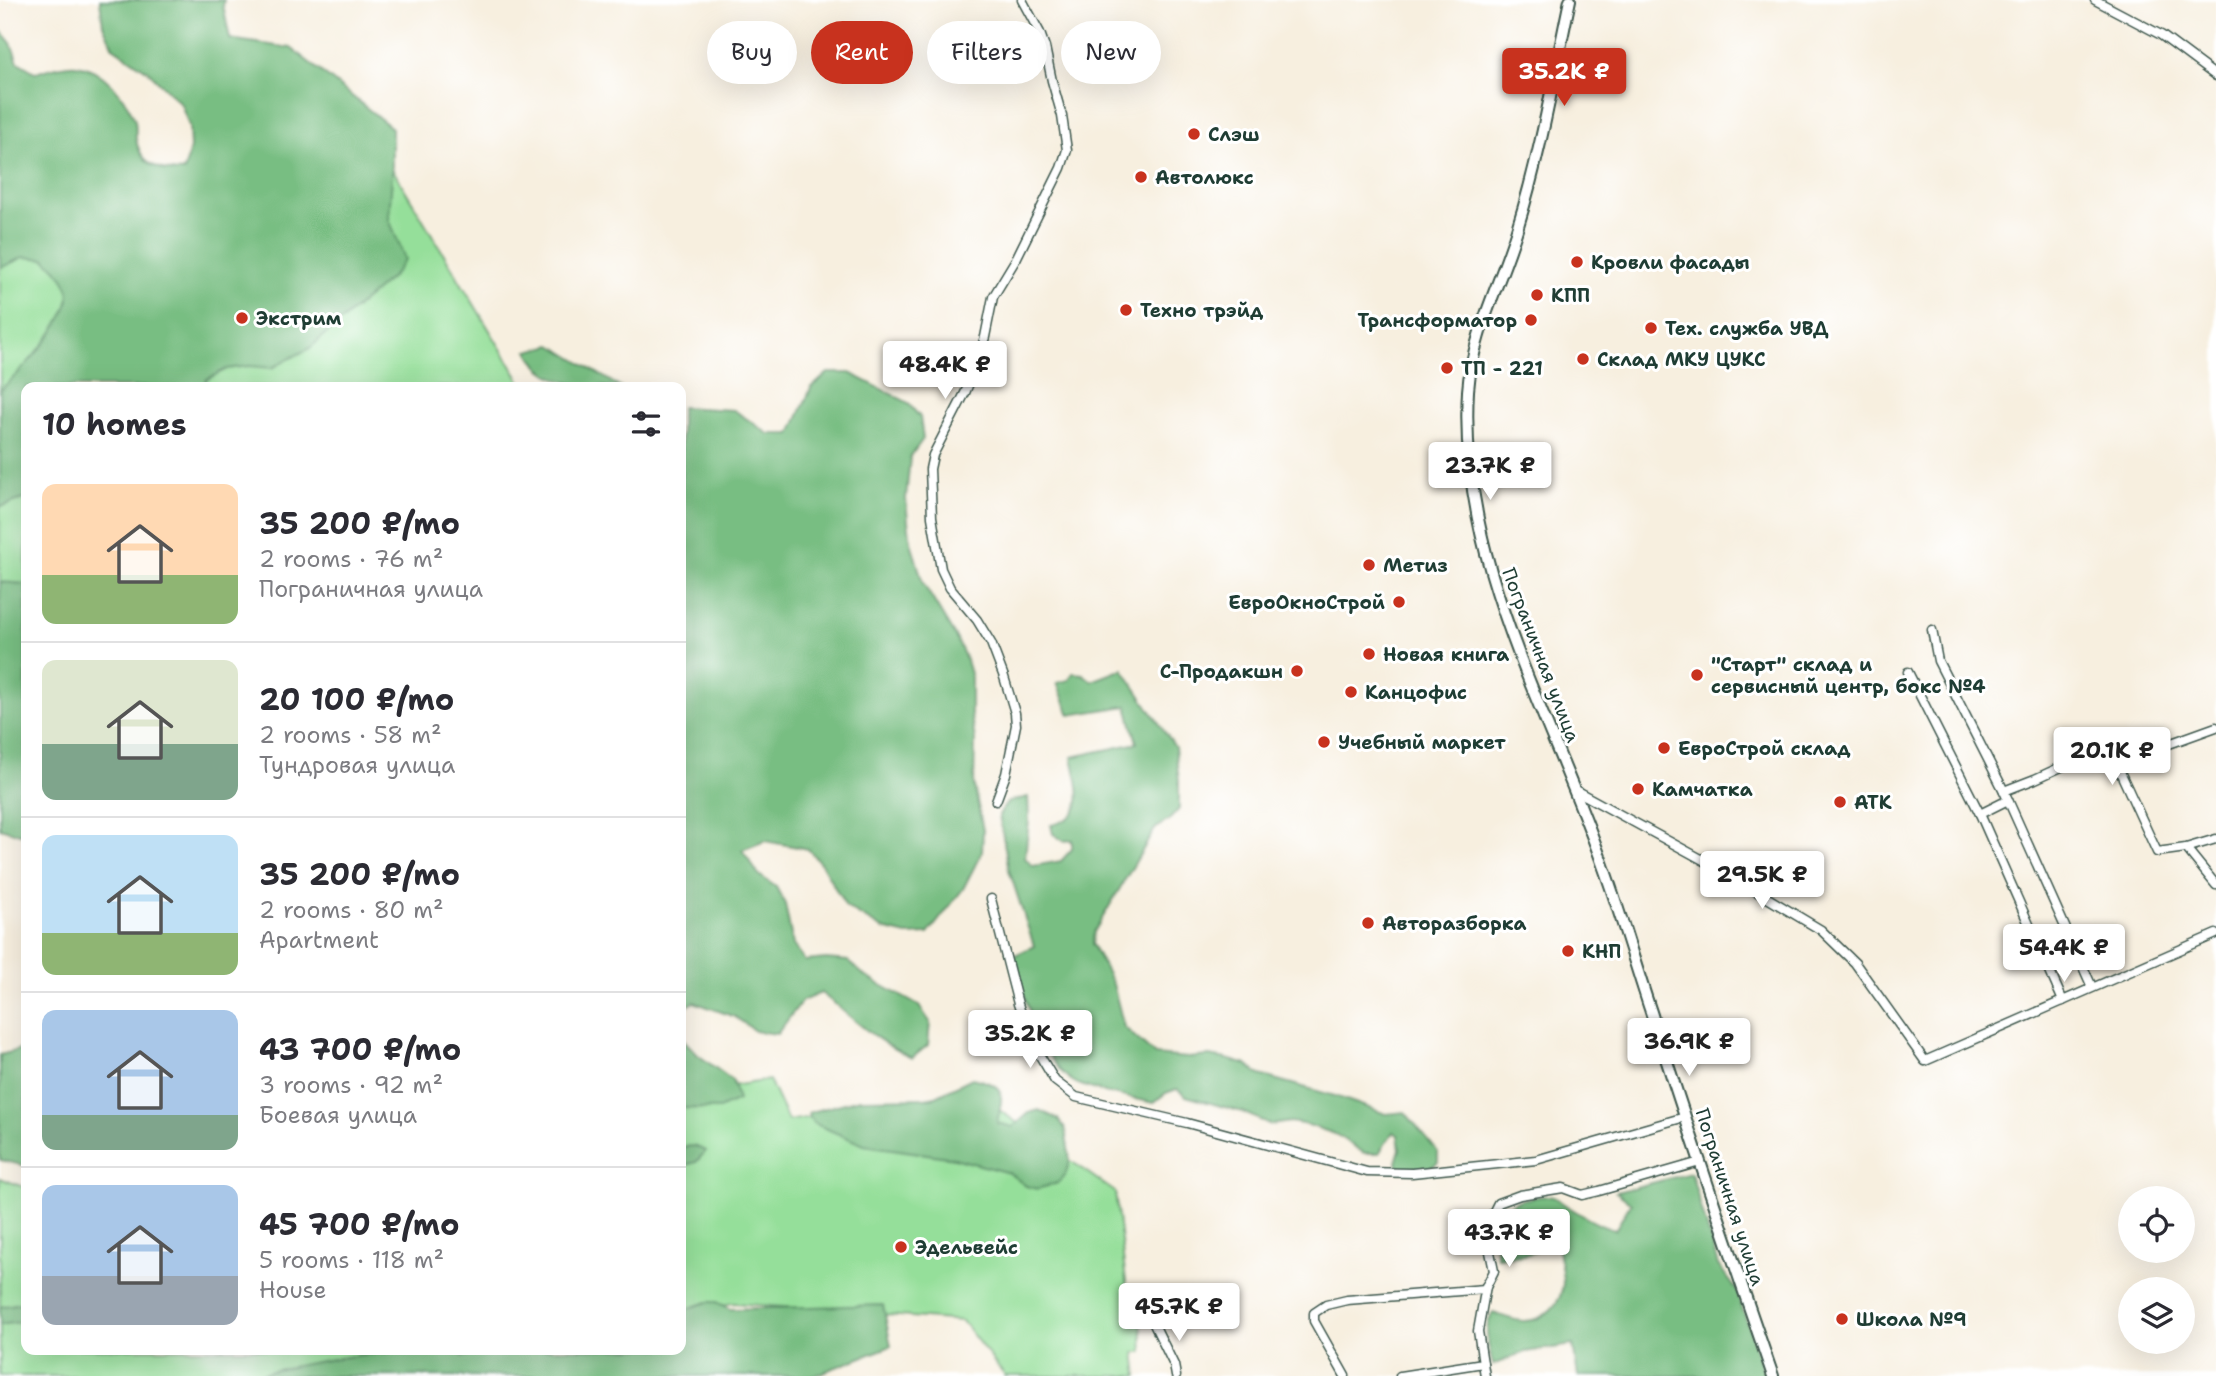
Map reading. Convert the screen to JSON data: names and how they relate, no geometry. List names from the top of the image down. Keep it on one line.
{"streets":{"street":["Пограничная улица"]},"places":["Слэш","Автолюкс","Кровли фасады","КПП","Техно трэйд","Экстрим","Трансформатор","Тех. служба УВД","Склад МКУ ЦУКС","ТП - 221","Метиз","ЕвроОкноСтрой","Новая книга","С-Продакшн","\"Старт\" склад и сервисный центр, бокс №4","Канцофис","Учебный маркет","ЕвроСтрой склад","Камчатка","АТК","Авторазборка","КНП","Эдельвейс","Школа №9"],"page":{"chip":["Buy","Rent","Filters","New"],"price":["35.2K ₽","48.4K ₽","23.7K ₽","20.1K ₽","29.5K ₽","54.4K ₽","35.2K ₽","36.9K ₽","43.7K ₽","45.7K ₽"],"heading":"10 homes","list":[{"name":"35 200 ₽/mo","note":"2 rooms · 76 m² · Пограничная улица"},{"name":"20 100 ₽/mo","note":"2 rooms · 58 m² · Тундровая улица"},{"name":"35 200 ₽/mo","note":"2 rooms · 80 m² · Apartment"},{"name":"43 700 ₽/mo","note":"3 rooms · 92 m² · Боевая улица"},{"name":"45 700 ₽/mo","note":"5 rooms · 118 m² · House"}]}}
